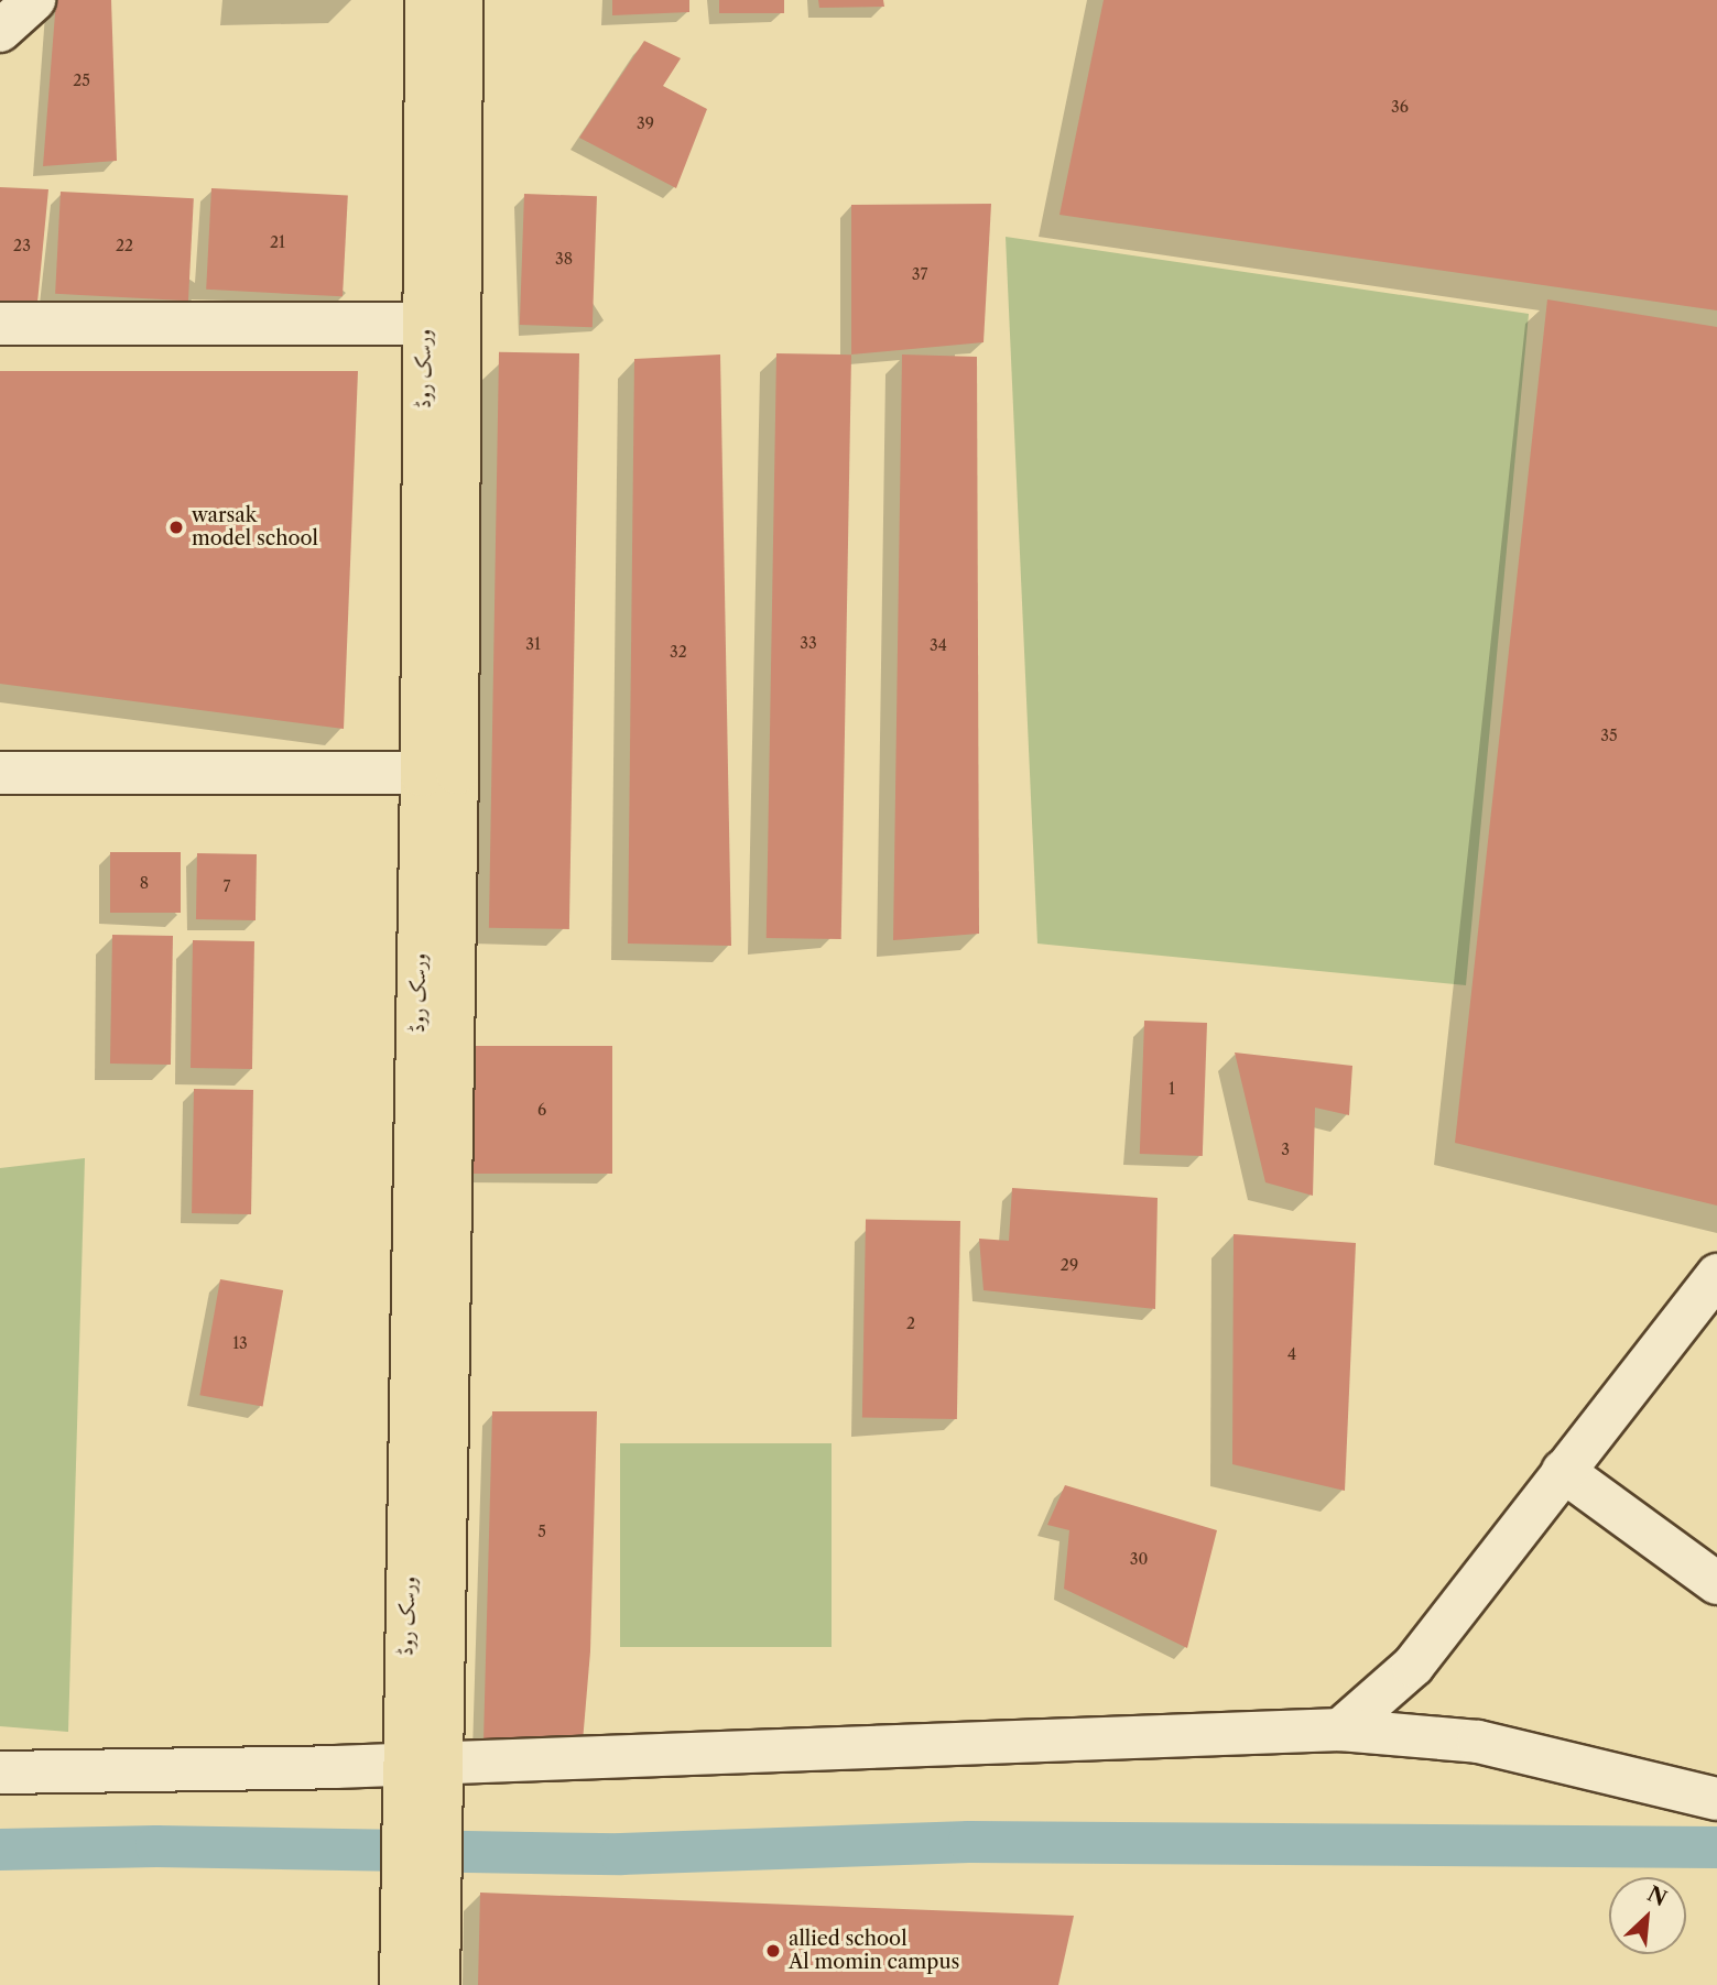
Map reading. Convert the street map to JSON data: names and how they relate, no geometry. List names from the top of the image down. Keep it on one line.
{"streets":{"main road":["ورسک روڈ"]},"places":["warsak model school","allied school Al momin campus"],"house_numbers":["25","36","39","21","23","22","38","37","33","31","34","32","35","8","7","1","6","3","29","2","13","4","5","30"],"north":"top right"}
